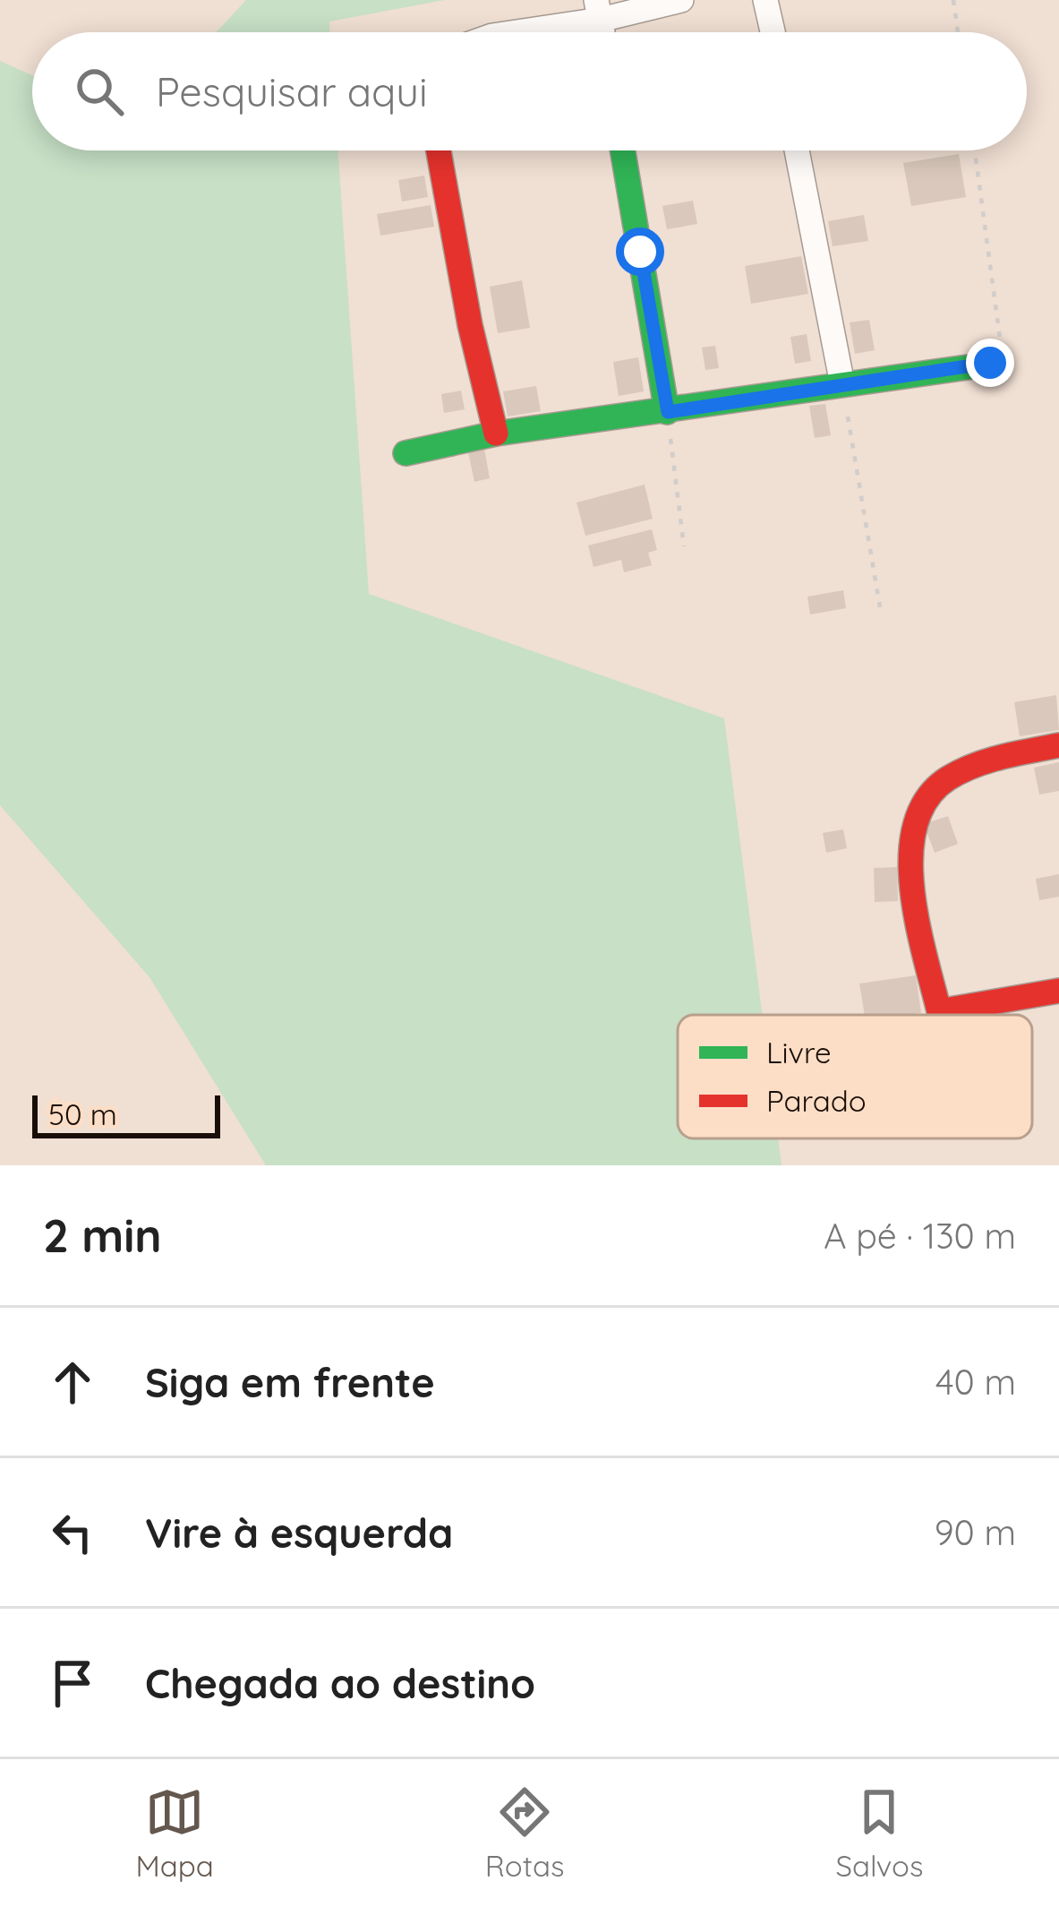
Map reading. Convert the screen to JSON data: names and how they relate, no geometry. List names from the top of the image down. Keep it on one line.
{"legend":["Livre","Parado"],"scale_bar":"50 m","page":{"search":"Pesquisar aqui","scale":"50 m","heading":["2 min","A pé · 130 m"],"list":[["Siga em frente","40 m"],["Vire à esquerda","90 m"],"Chegada ao destino"],"nav":["Mapa","Rotas","Salvos"]}}
